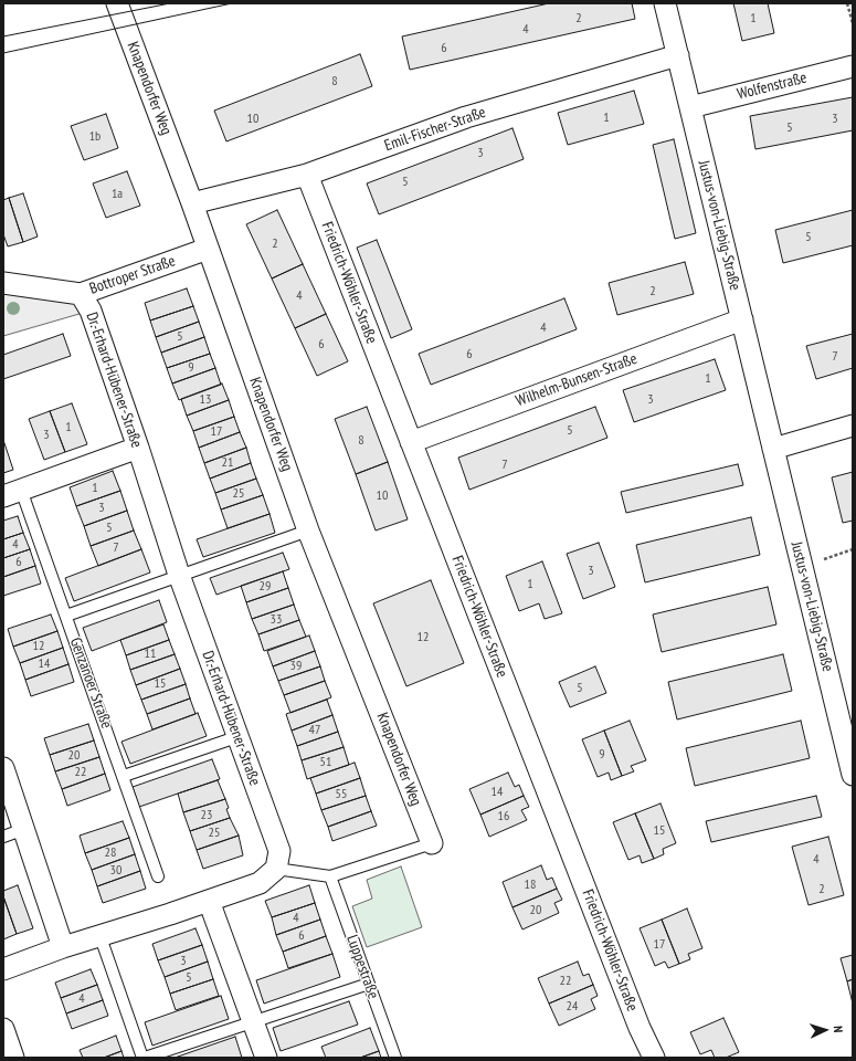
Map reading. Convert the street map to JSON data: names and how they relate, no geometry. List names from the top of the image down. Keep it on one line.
{"streets":{"street":["Wolfenstraße","Knapendorfer Weg","Emil-Fischer-Straße","Justus-von-Liebig-Straße","Bottroper Straße","Friedrich-Wöhler-Straße","Dr.-Erhard-Hübener-Straße","Wilhelm-Bunsen-Straße","Genzanoer Straße"],"lane":["Luppestraße"]},"crossings":[["Wolfenstraße","Justus-von-Liebig-Straße"],["Knapendorfer Weg","Emil-Fischer-Straße"],["Knapendorfer Weg","Bottroper Straße"],["Emil-Fischer-Straße","Justus-von-Liebig-Straße"],["Emil-Fischer-Straße","Friedrich-Wöhler-Straße"],["Justus-von-Liebig-Straße","Wilhelm-Bunsen-Straße"],["Bottroper Straße","Dr.-Erhard-Hübener-Straße"],["Friedrich-Wöhler-Straße","Wilhelm-Bunsen-Straße"],["Dr.-Erhard-Hübener-Straße","Genzanoer Straße"]],"house_numbers":["2","1","4","6","8","1","10","3","5","1b","3","5","1a","5","2","2","4","4","5","6","6","7","9","1","13","3","1","5","17","3","8","21","7","1","25","10","3","5","4","7","6","3","1","29","33","12","12","11","14","39","15","5","47","9","20","51","22","14","55","23","16","15","25","28","4","30","18","2","20","4","6","17","3","5","22","4","24"],"north":"right"}
